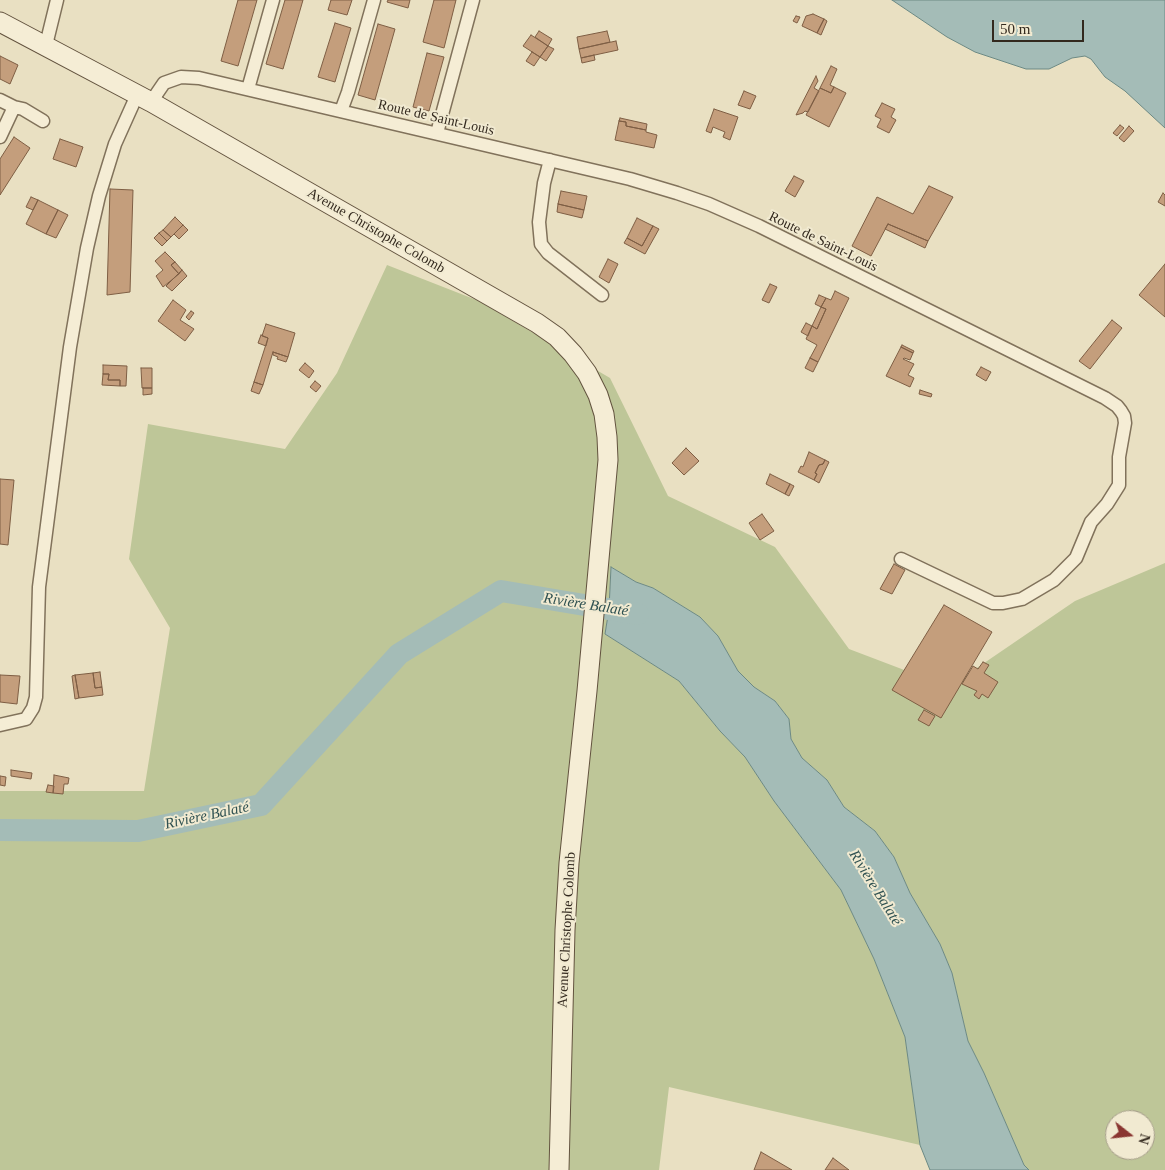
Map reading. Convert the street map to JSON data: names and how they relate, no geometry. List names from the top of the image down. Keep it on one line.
{"streets":{"street":["Route de Saint-Louis","Avenue Christophe Colomb"]},"crossings":[["Route de Saint-Louis","Avenue Christophe Colomb"]],"water":["Rivière Balaté"],"scale_bar":"50 m","north":"right"}
